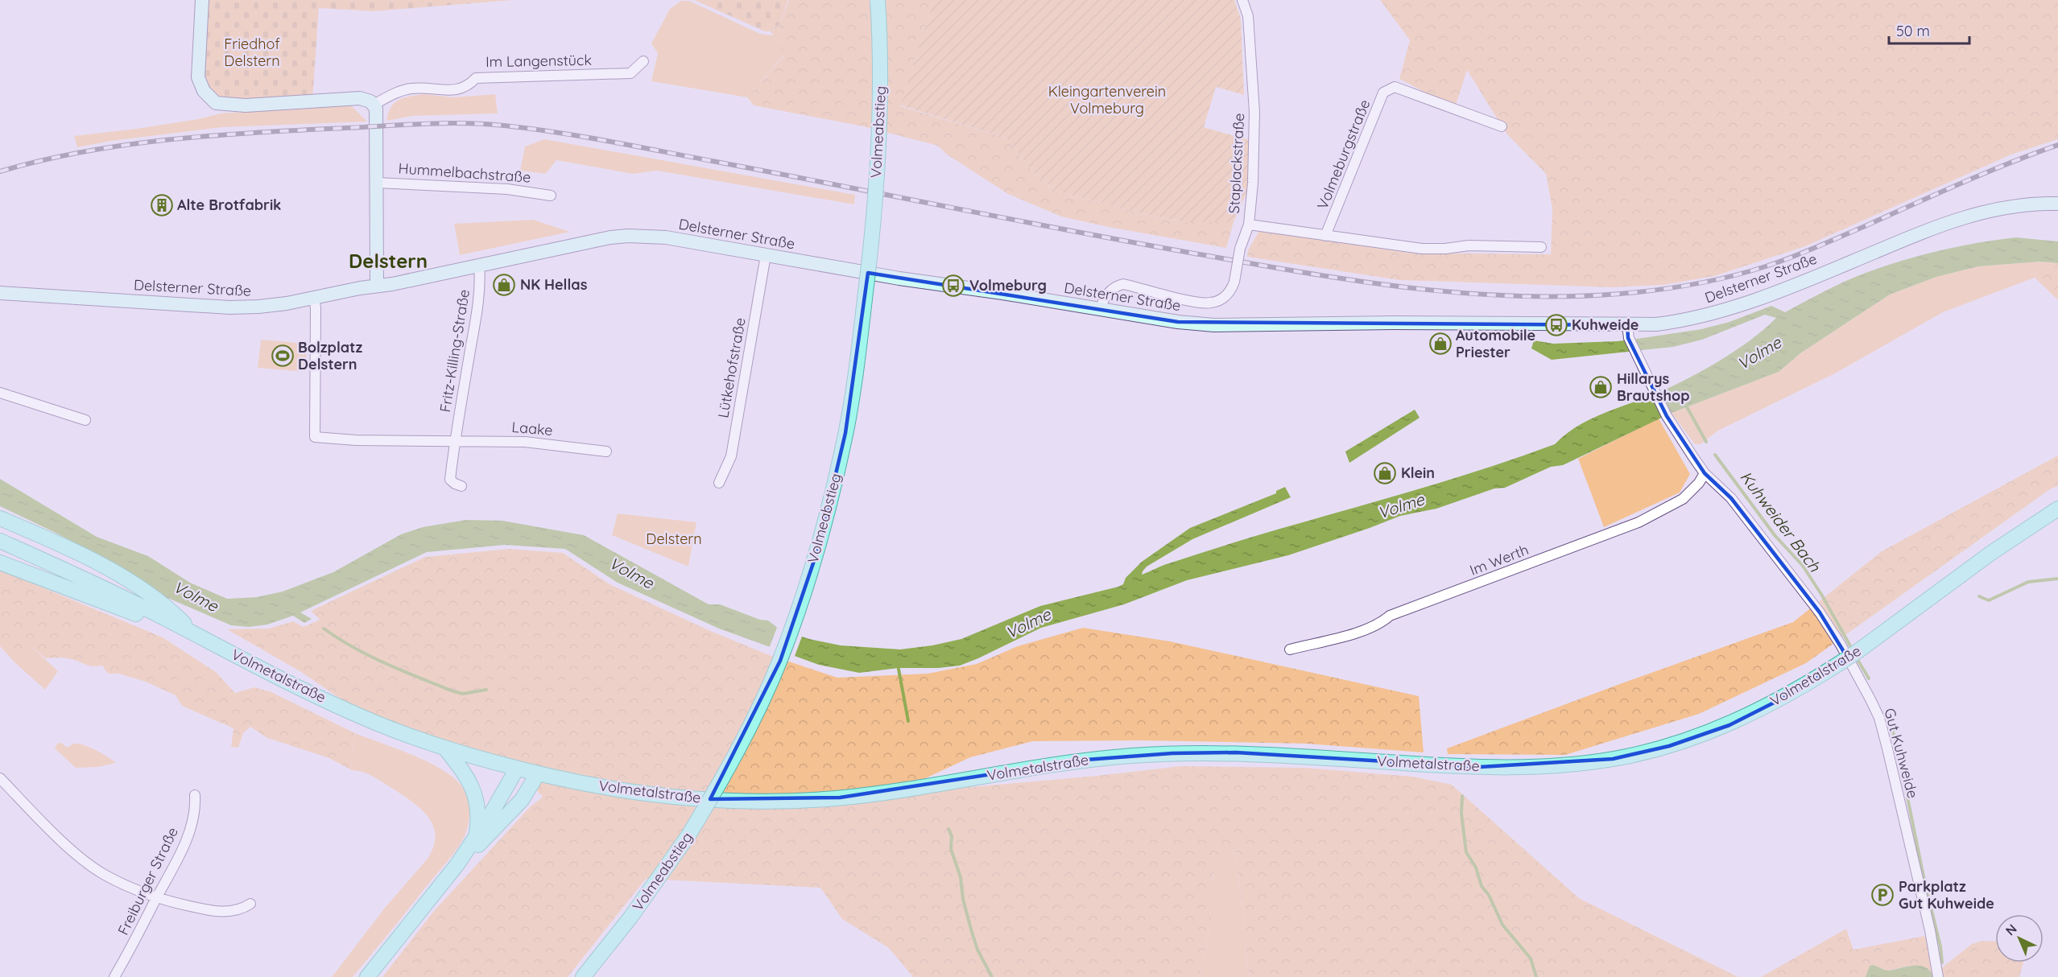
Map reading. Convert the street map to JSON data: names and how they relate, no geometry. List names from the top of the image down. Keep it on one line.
{"streets":{"main road":["Volmeabstieg","Volmetalstraße"],"street":["Im Langenstück","Volmeburgstraße","Staplackstraße","Hummelbachstraße","Delsterner Straße","Fritz-Killing-Straße","Lütkehofstraße","Laake","Im Werth","Gut Kuhweide","Freiburger Straße"]},"crossings":[["Im Langenstück","Hummelbachstraße"],["Staplackstraße","Delsterner Straße"],["Hummelbachstraße","Delsterner Straße"],["Delsterner Straße","Fritz-Killing-Straße"],["Delsterner Straße","Lütkehofstraße"],["Delsterner Straße","Laake"],["Delsterner Straße","Gut Kuhweide"],["Fritz-Killing-Straße","Laake"],["Im Werth","Gut Kuhweide"]],"districts":["Delstern"],"water":["Volme","Kuhweider Bach"],"parks":["Friedhof Delstern","Kleingartenverein Volmeburg","Delstern"],"places":{"building":["Alte Brotfabrik"],"shop":["NK Hellas","Automobile Priester","Hillarys Brautshop","Klein"],"bus stop":["Volmeburg","Kuhweide"],"sports":["Bolzplatz Delstern"],"parking":["Parkplatz Gut Kuhweide"]},"scale_bar":"50 m","north":"top left"}
